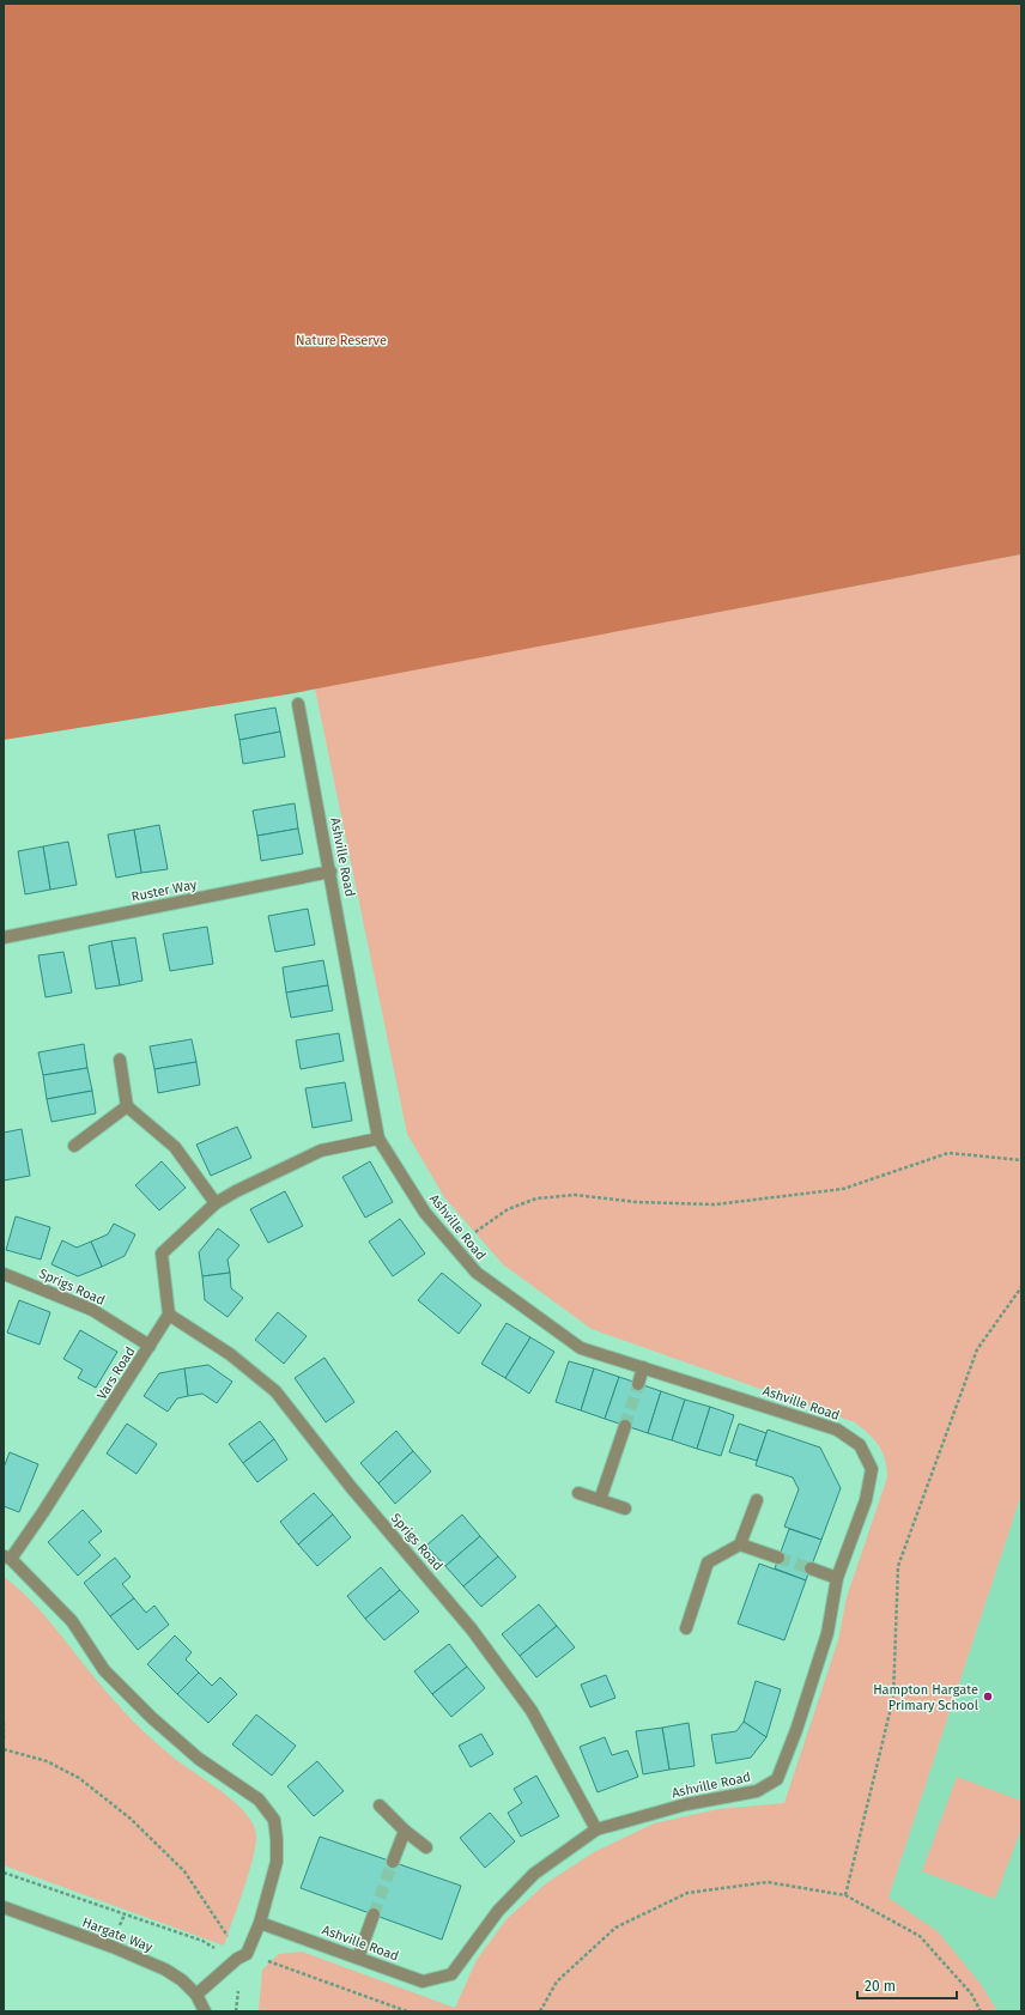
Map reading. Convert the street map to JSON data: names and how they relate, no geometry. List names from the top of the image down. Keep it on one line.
{"streets":{"street":["Ashville Road","Ruster Way","Sprigs Road","Vars Road","Hargate Way"]},"crossings":[["Ashville Road","Ruster Way"],["Ashville Road","Sprigs Road"],["Sprigs Road","Vars Road"]],"parks":["Nature Reserve"],"places":["Hampton Hargate Primary School"],"scale_bar":"20 m"}
